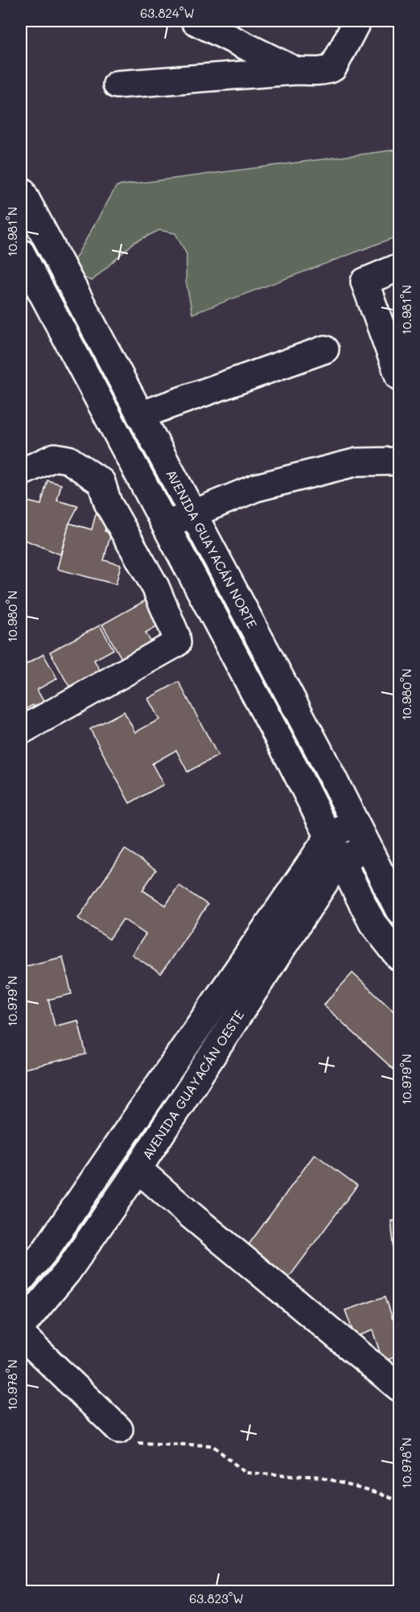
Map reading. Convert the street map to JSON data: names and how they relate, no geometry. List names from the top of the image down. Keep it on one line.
{"streets":{"street":["AVENIDA GUAYACÁN NORTE","AVENIDA GUAYACÁN OESTE"]},"crossings":[["AVENIDA GUAYACÁN NORTE","AVENIDA GUAYACÁN OESTE"]],"coordinates":["63.824°W","10.981°N","10.980°N","10.979°N","10.978°N","63.823°W"]}
